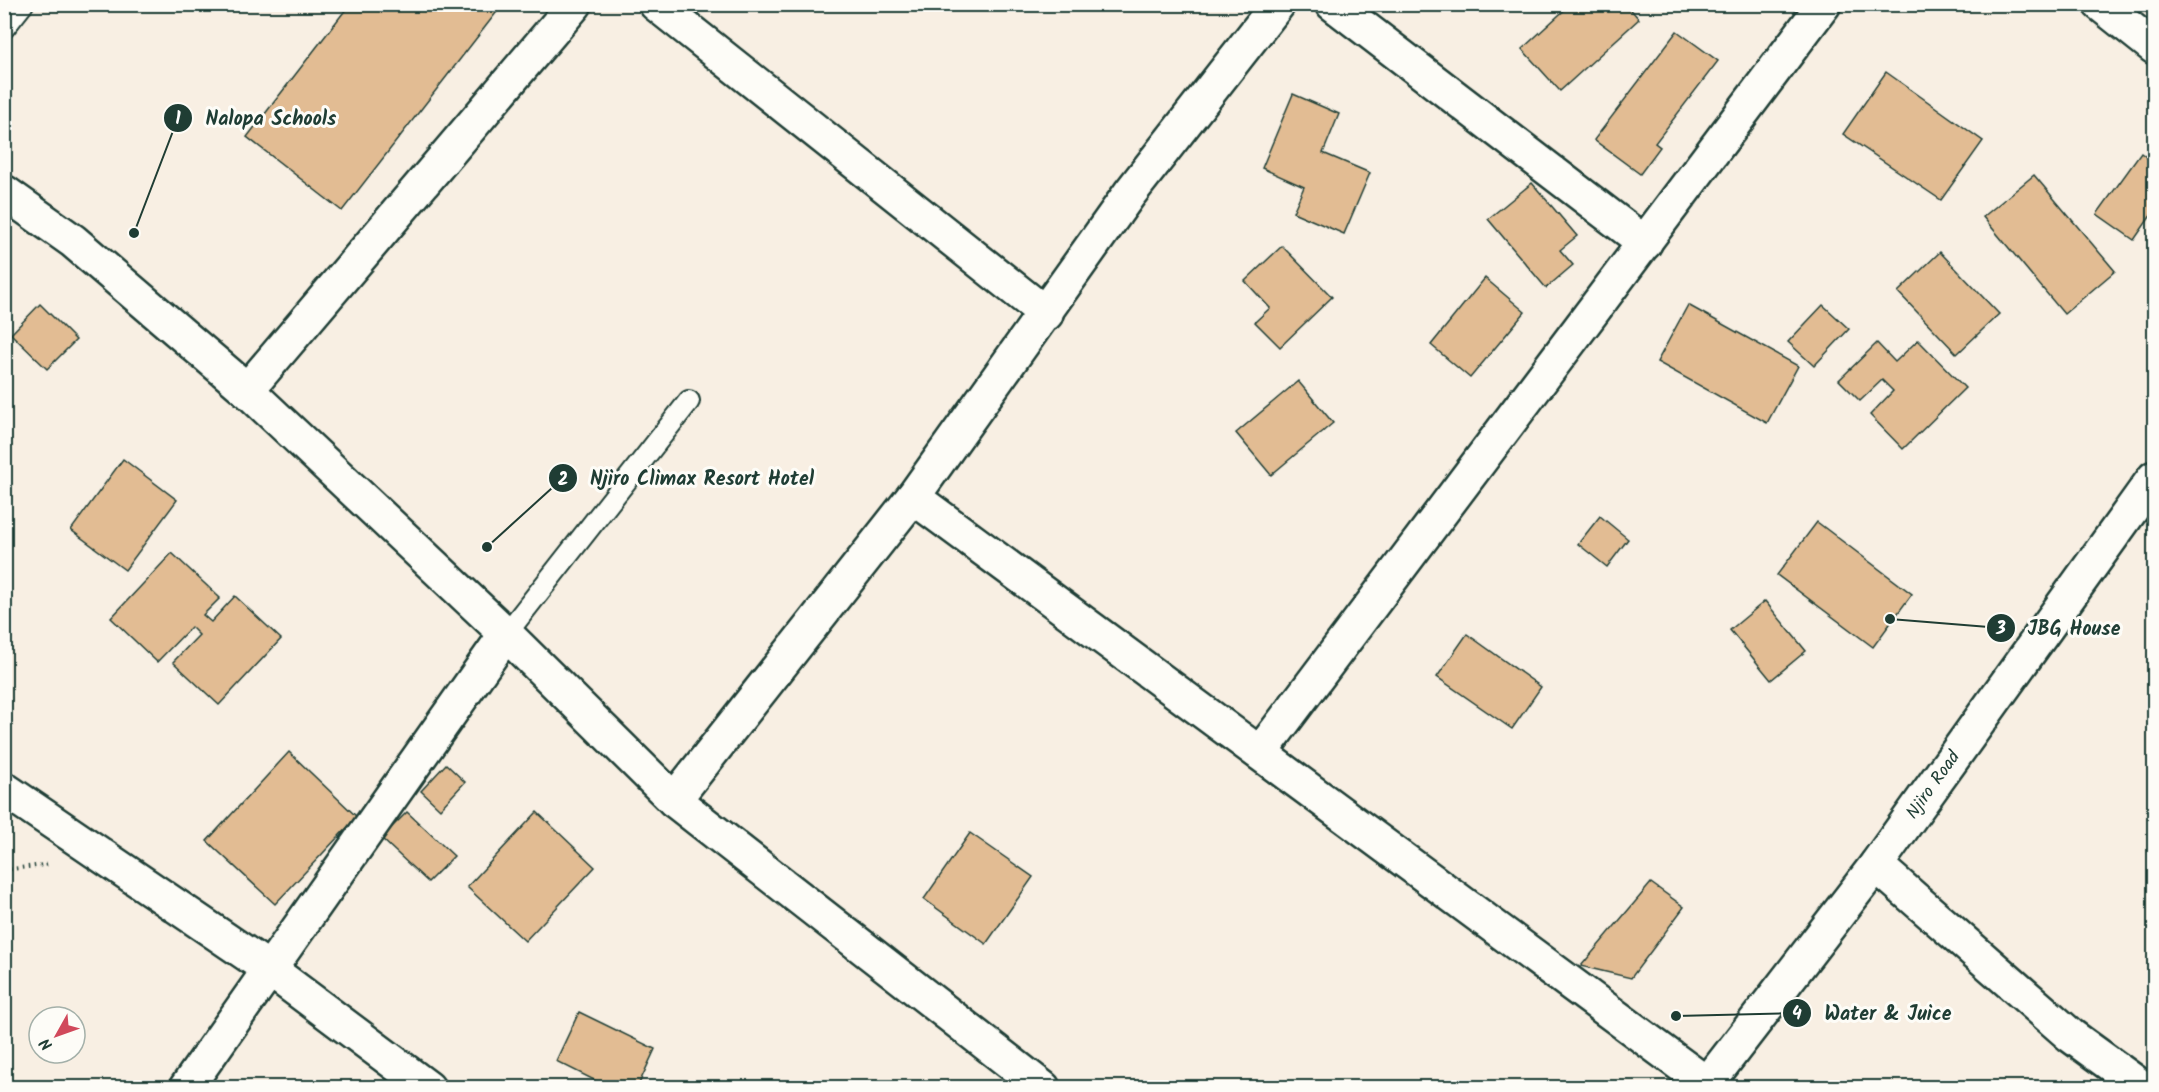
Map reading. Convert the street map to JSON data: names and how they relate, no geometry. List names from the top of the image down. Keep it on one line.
{"streets":{"street":["Njiro Road"]},"places":["Nalopa Schools","Njiro Climax Resort Hotel","JBG House","Water & Juice"],"north":"bottom left"}
